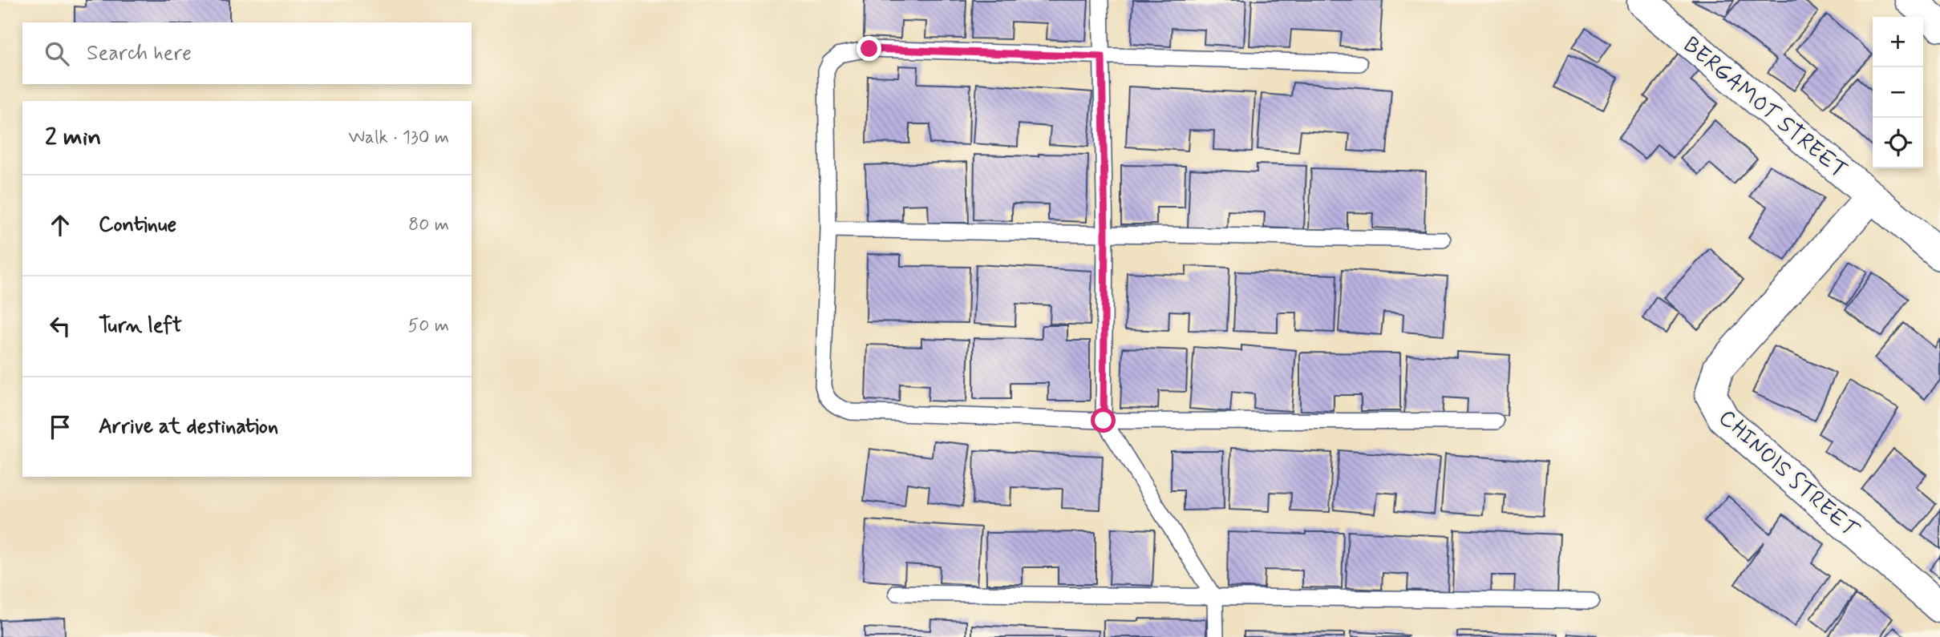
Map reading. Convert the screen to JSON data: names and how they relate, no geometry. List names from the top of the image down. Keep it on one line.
{"streets":{"street":["BERGAMOT STREET","CHINOIS STREET"]},"crossings":[["BERGAMOT STREET","CHINOIS STREET"]],"page":{"map_buttons":["+","−"],"search":"Search here","heading":["2 min","Walk · 130 m"],"list":[["Continue","80 m"],["Turn left","50 m"],"Arrive at destination"]}}
